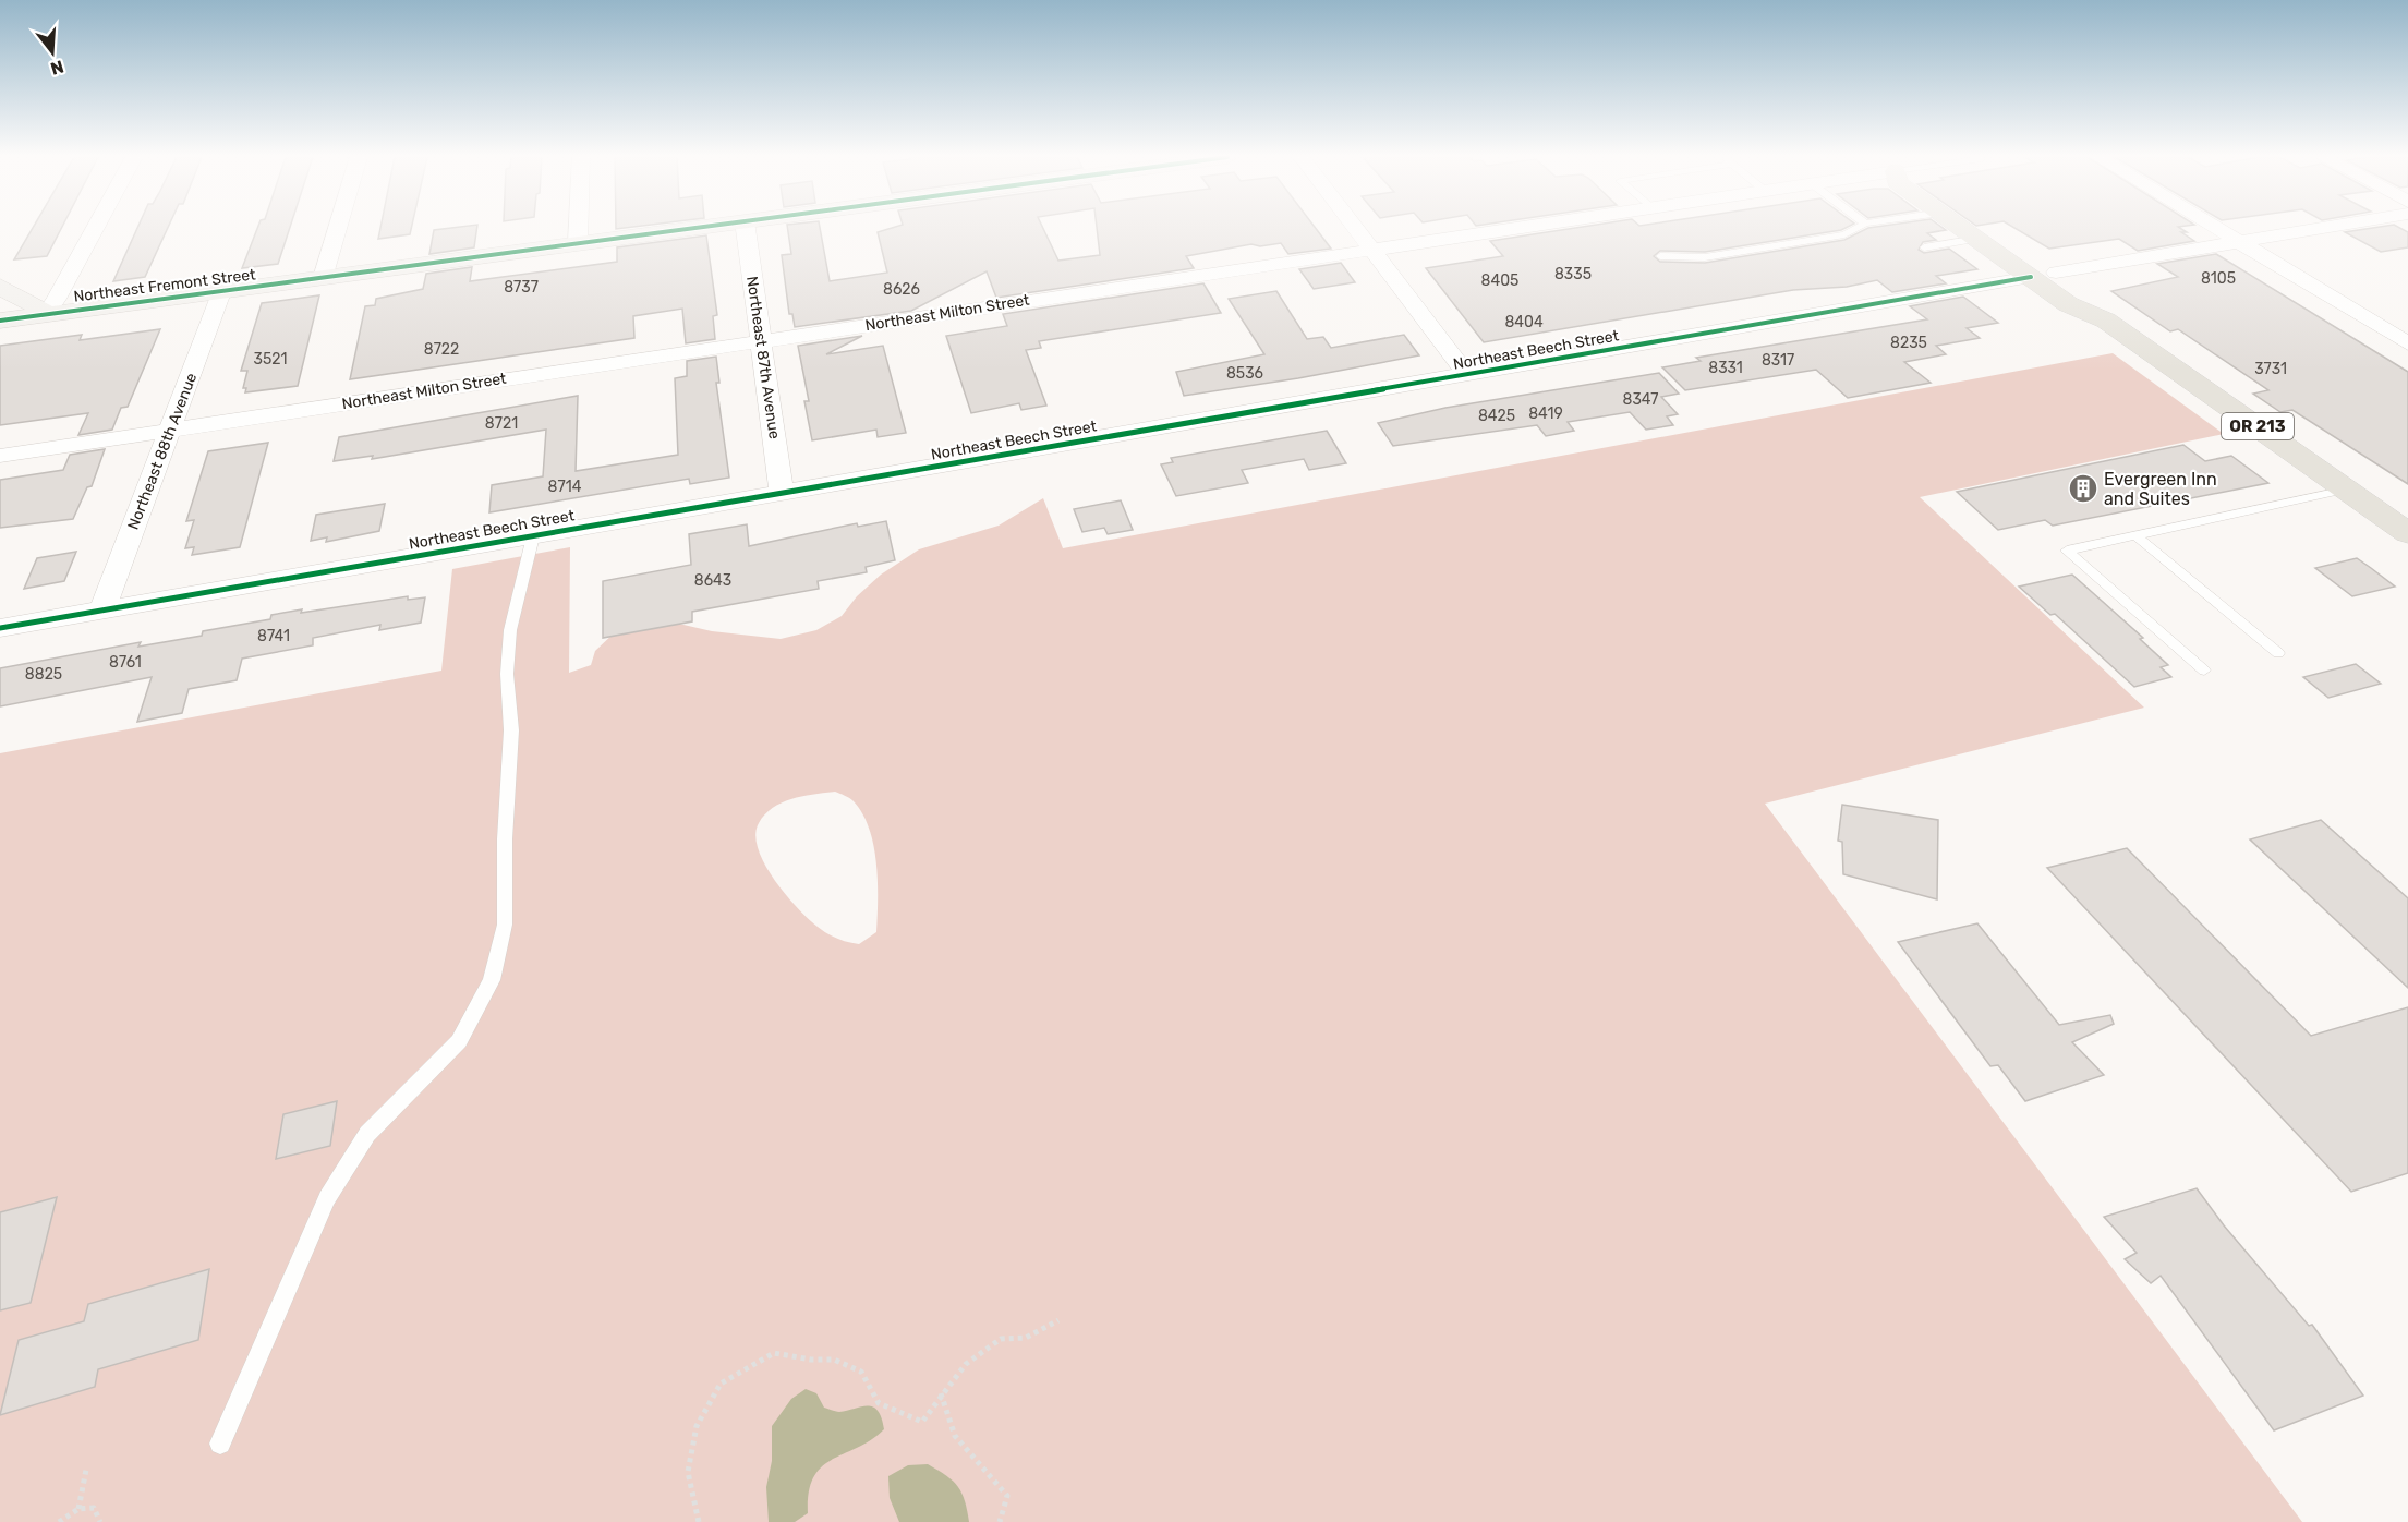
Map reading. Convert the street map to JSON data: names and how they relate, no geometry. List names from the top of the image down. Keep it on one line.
{"streets":{"main road":["OR 213"],"street":["Northeast Fremont Street","Northeast Milton Street","Northeast Beech Street","Northeast 87th Avenue","Northeast 88th Avenue"]},"crossings":[["Northeast Fremont Street","Northeast 88th Avenue"],["Northeast Milton Street","Northeast 87th Avenue"],["Northeast Milton Street","Northeast 88th Avenue"],["Northeast Beech Street","Northeast 87th Avenue"],["Northeast Beech Street","OR 213"],["Northeast Beech Street","Northeast 88th Avenue"]],"places":{"building":["Evergreen Inn and Suites"]},"house_numbers":["8335","8105","8405","8737","8626","8404","8235","8722","3521","8317","8331","3731","8536","8347","8419","8425","8721","8714","8643","8741","8761","8825"],"north":"bottom"}
